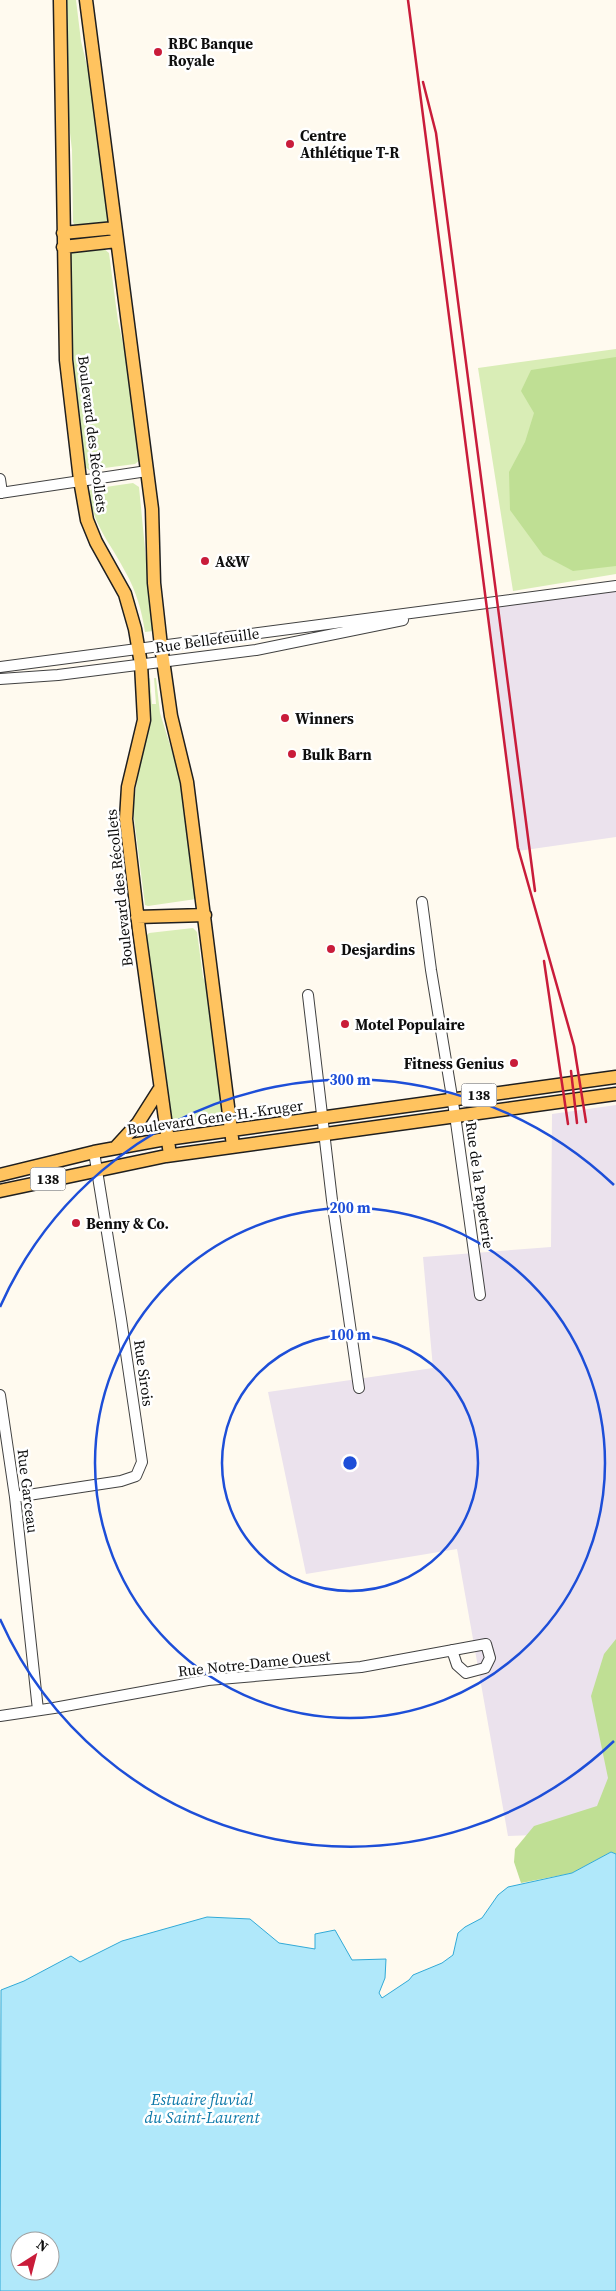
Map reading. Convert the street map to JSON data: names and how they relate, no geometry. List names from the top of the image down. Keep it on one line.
{"streets":{"main road":["Boulevard des Récollets","138","Boulevard Gene-H.-Kruger"],"street":["Rue Bellefeuille","Rue de la Papeterie","Rue Sirois","Rue Garceau","Rue Notre-Dame Ouest"]},"crossings":[["Boulevard des Récollets","Rue Bellefeuille"],["Boulevard des Récollets","Boulevard Gene-H.-Kruger"],["Boulevard Gene-H.-Kruger","Rue de la Papeterie"],["Boulevard Gene-H.-Kruger","Rue Sirois"],["Rue Sirois","Rue Garceau"],["Rue Garceau","Rue Notre-Dame Ouest"]],"water":["Estuaire fluvial du Saint-Laurent"],"places":["RBC Banque Royale","Centre Athlétique T-R","A&W","Winners","Bulk Barn","Desjardins","Motel Populaire","Fitness Genius","Benny & Co."],"north":"top right","rings":["300 m","200 m","100 m"]}
